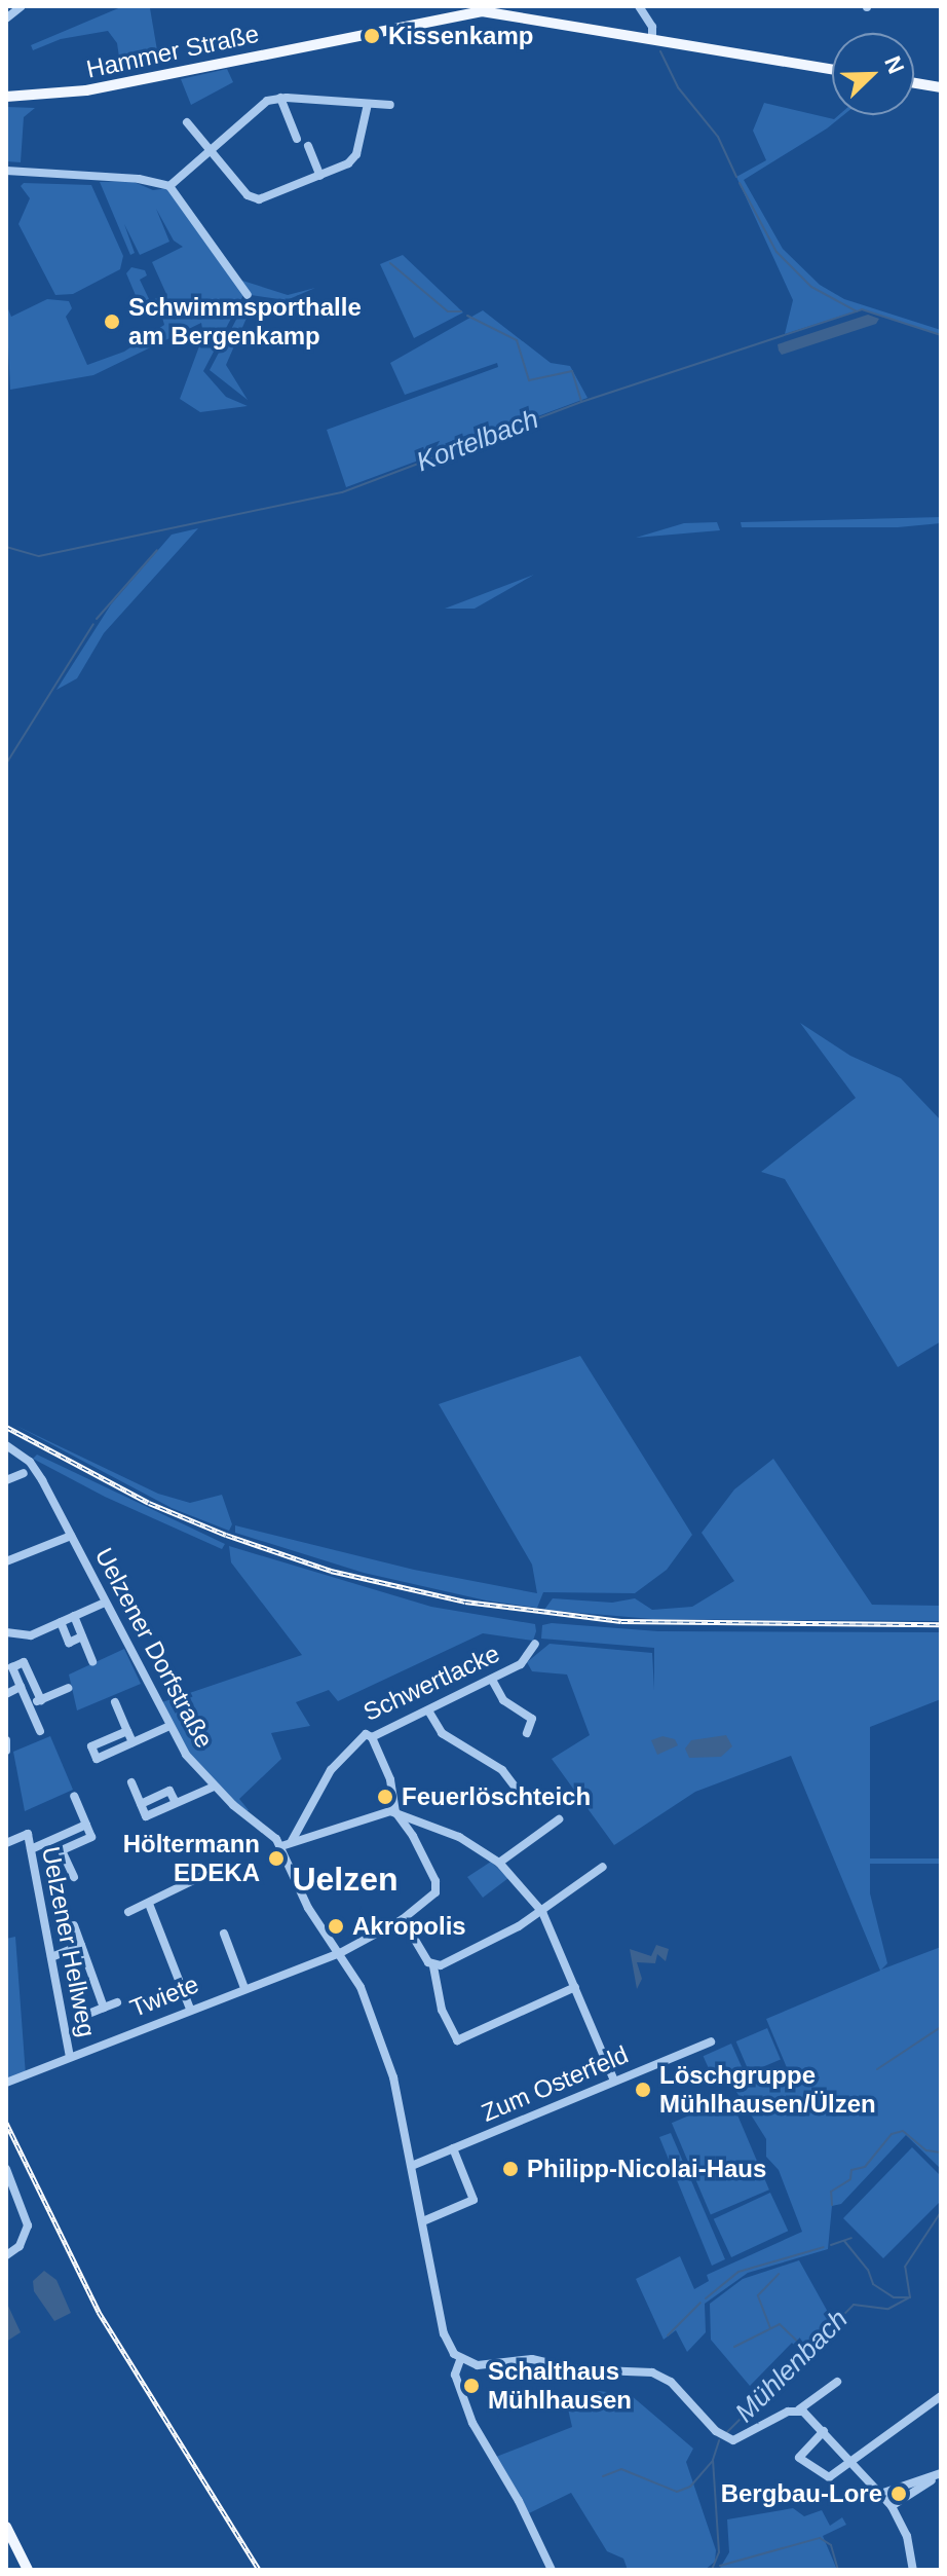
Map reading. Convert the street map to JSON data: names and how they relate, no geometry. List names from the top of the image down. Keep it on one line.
{"streets":{"main road":["Hammer Straße"],"street":["Uelzener Dorfstraße","Schwertlacke","Uelzener Hellweg","Twiete","Zum Osterfeld"]},"crossings":[["Uelzener Dorfstraße","Twiete"],["Uelzener Dorfstraße","Zum Osterfeld"],["Uelzener Hellweg","Twiete"]],"districts":["Uelzen"],"water":["Kortelbach","Mühlenbach"],"places":["Kissenkamp","Schwimmsporthalle am Bergenkamp","Feuerlöschteich","Höltermann EDEKA","Akropolis","Löschgruppe Mühlhausen/Ülzen","Philipp-Nicolai-Haus","Schalthaus Mühlhausen","Bergbau-Lore"],"north":"top right"}
